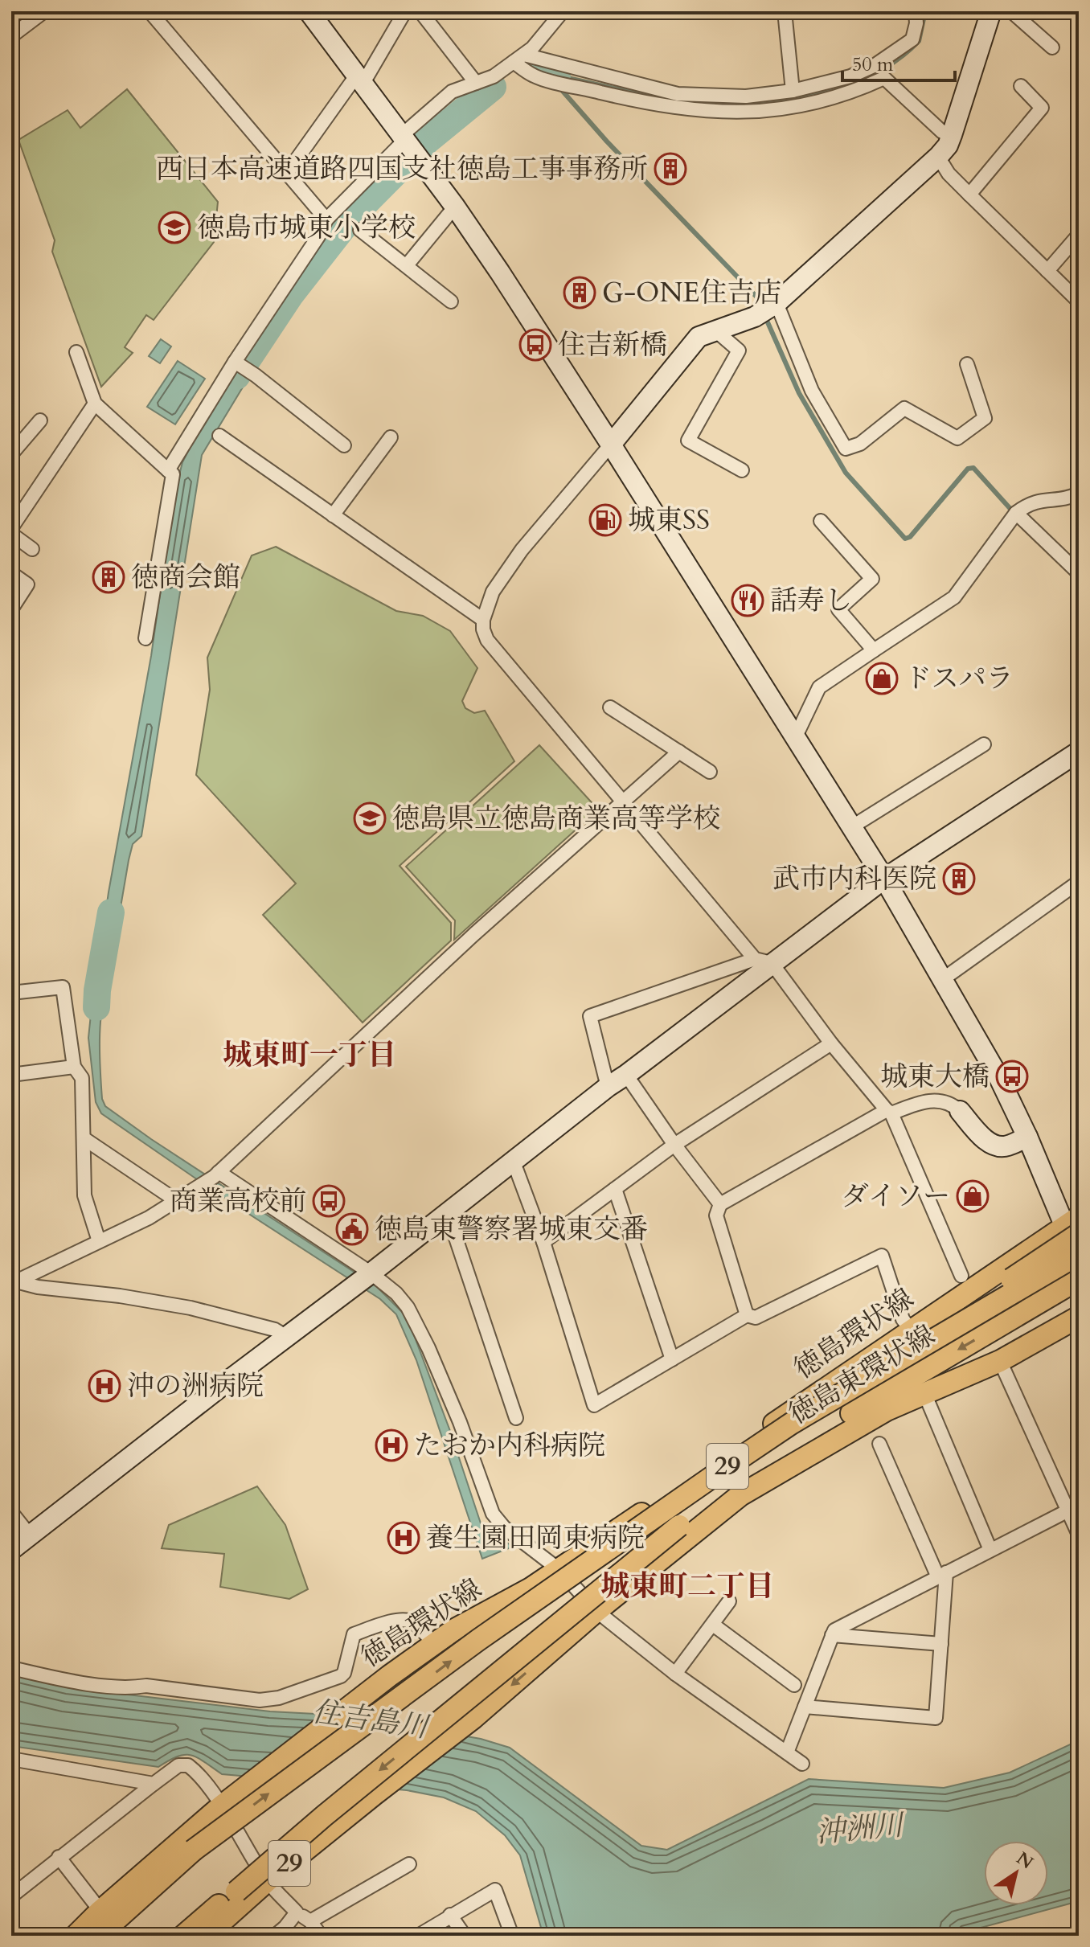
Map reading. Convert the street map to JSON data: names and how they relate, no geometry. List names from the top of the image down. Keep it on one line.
{"streets":{"main road":["徳島環状線","徳島東環状線","29"]},"districts":["城東町一丁目","城東町二丁目"],"water":["住吉島川","沖洲川"],"places":{"building":["西日本高速道路四国支社徳島工事事務所","G-ONE住吉店","徳商会館","武市内科医院"],"school or university":["徳島市城東小学校","徳島県立徳島商業高等学校"],"bus stop":["住吉新橋","城東大橋","商業高校前"],"fuel station":["城東SS"],"restaurant":["話寿し"],"shop":["ドスパラ","ダイソー"],"public building":["徳島東警察署城東交番"],"hospital":["沖の洲病院","たおか内科病院","養生園田岡東病院"]},"scale_bar":"50 m","north":"top right"}
